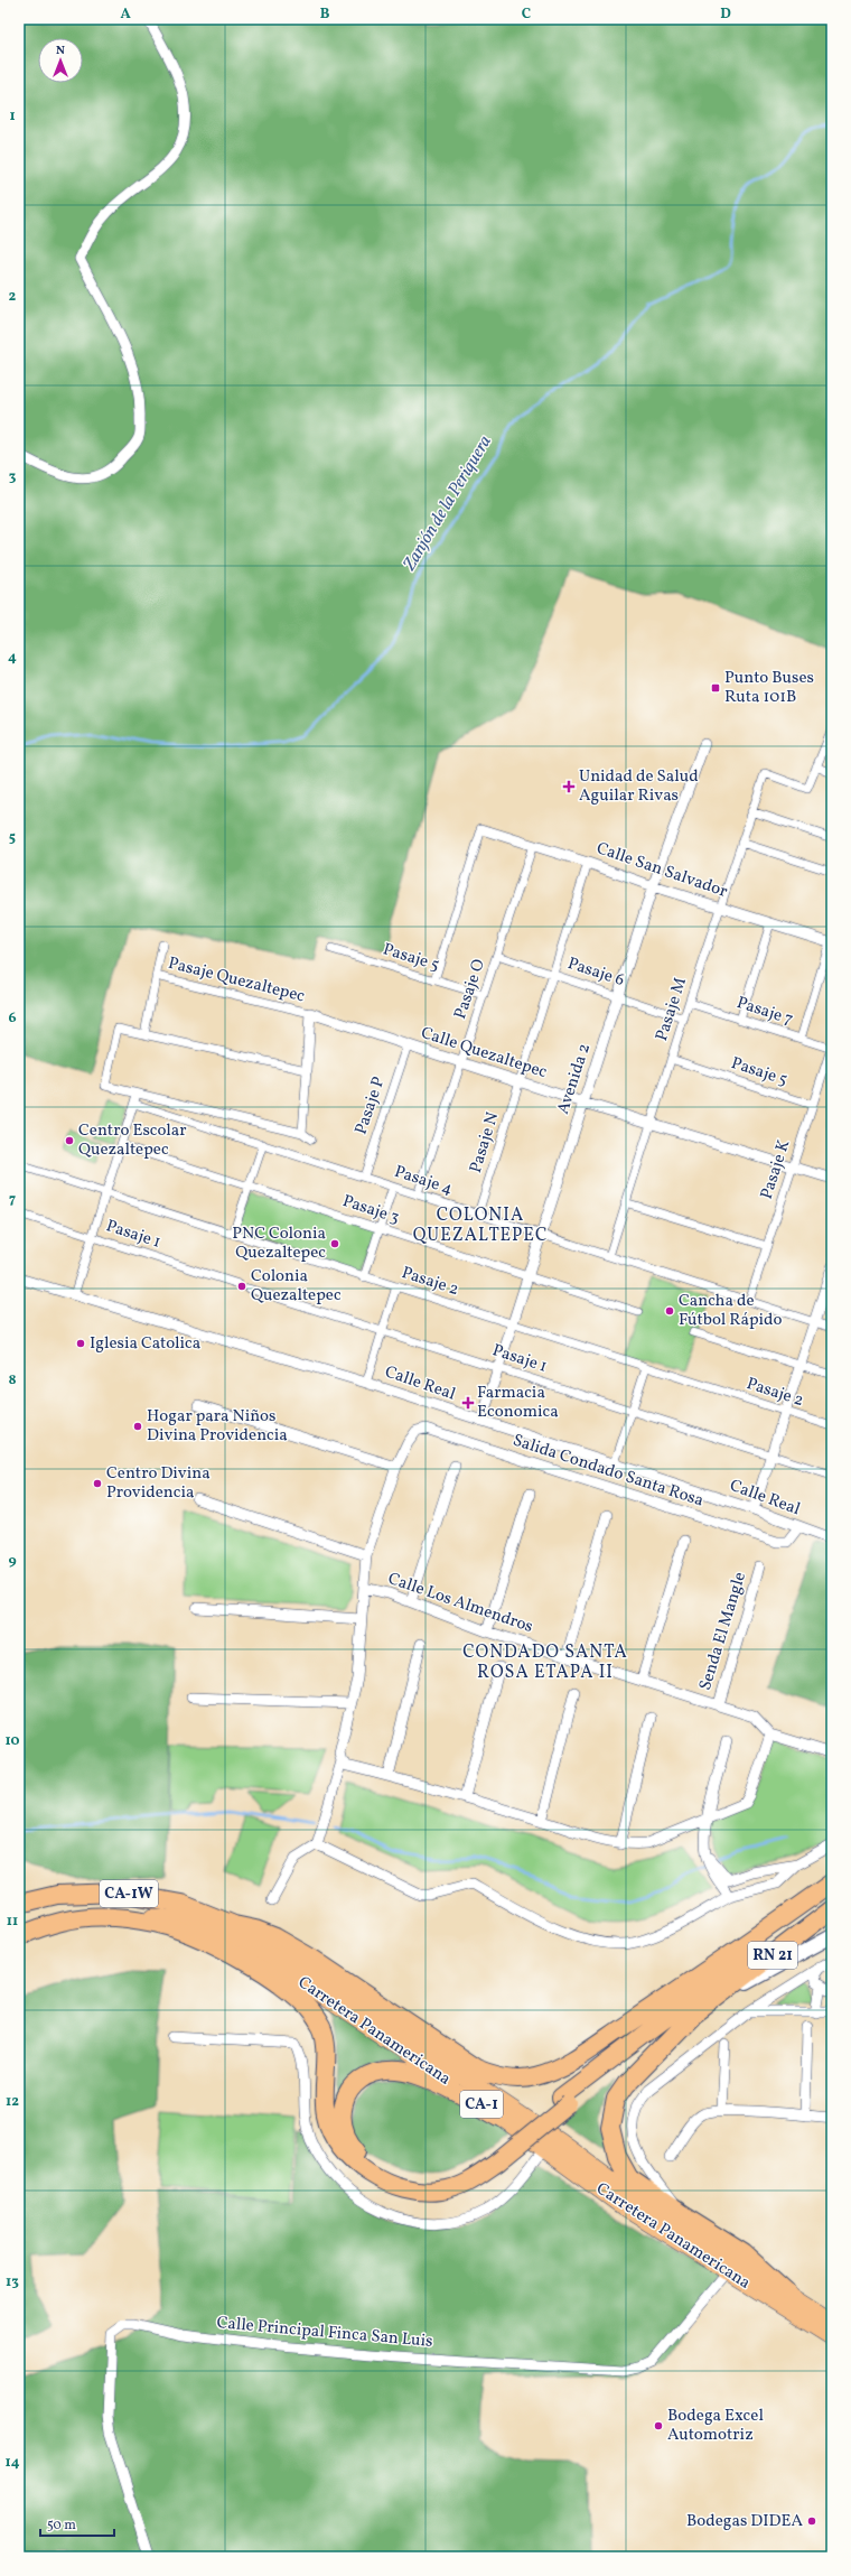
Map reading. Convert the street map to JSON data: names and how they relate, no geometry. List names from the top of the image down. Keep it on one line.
{"streets":{"highway":["CA-1W","RN 21","Carretera Panamericana"],"main road":["CA-1"],"street":["Calle San Salvador","Pasaje 5","Pasaje 6","Pasaje Quezaltepec","Pasaje O","Pasaje M","Pasaje 7","Calle Quezaltepec","Avenida 2","Pasaje P","Pasaje N","Pasaje K","Pasaje 4","Pasaje 3","Pasaje 1","Pasaje 2","Calle Real","Salida Condado Santa Rosa","Calle Los Almendros","Senda El Mangle","Calle Principal Finca San Luis"]},"crossings":[["Calle San Salvador","Pasaje O"],["Calle San Salvador","Pasaje M"],["Calle San Salvador","Avenida 2"],["Calle San Salvador","Pasaje N"],["Pasaje 5","Pasaje O"],["Pasaje 5","Pasaje M"],["Pasaje 5","Pasaje K"],["Pasaje 6","Pasaje O"],["Pasaje 6","Pasaje M"],["Pasaje 6","Avenida 2"],["Pasaje 6","Pasaje N"],["Pasaje Quezaltepec","Calle Quezaltepec"],["Pasaje O","Calle Quezaltepec"],["Pasaje O","Pasaje 4"],["Pasaje M","Pasaje 7"],["Pasaje M","Calle Quezaltepec"],["Pasaje M","Pasaje 4"],["Pasaje 7","Pasaje K"],["Calle Quezaltepec","Avenida 2"],["Calle Quezaltepec","Pasaje P"],["Calle Quezaltepec","Pasaje N"],["Calle Quezaltepec","Pasaje K"],["Avenida 2","Pasaje 4"],["Avenida 2","Pasaje 3"],["Avenida 2","Pasaje 1"],["Avenida 2","Pasaje 2"],["Avenida 2","Calle Real"],["Pasaje P","Pasaje 4"],["Pasaje N","Pasaje 4"],["Pasaje K","Pasaje 4"],["Calle Real","Salida Condado Santa Rosa"],["Calle Los Almendros","Senda El Mangle"],["Carretera Panamericana","Calle Principal Finca San Luis"]],"districts":["COLONIA QUEZALTEPEC","CONDADO SANTA ROSA ETAPA II"],"water":["Zanjón de la Periquera"],"places":{"transit":["Punto Buses Ruta 101B"],"health":["Unidad de Salud Aguilar Rivas","Farmacia Economica"],"other":["Centro Escolar Quezaltepec","PNC Colonia Quezaltepec","Colonia Quezaltepec","Cancha de Fútbol Rápido","Iglesia Catolica","Hogar para Niños Divina Providencia","Centro Divina Providencia","Bodega Excel Automotriz","Bodegas DIDEA"]},"scale_bar":"50 m","north":"top","grid":{"columns":["A","B","C","D"],"rows":["1","2","3","4","5","6","7","8","9","10","11","12","13","14"]}}
